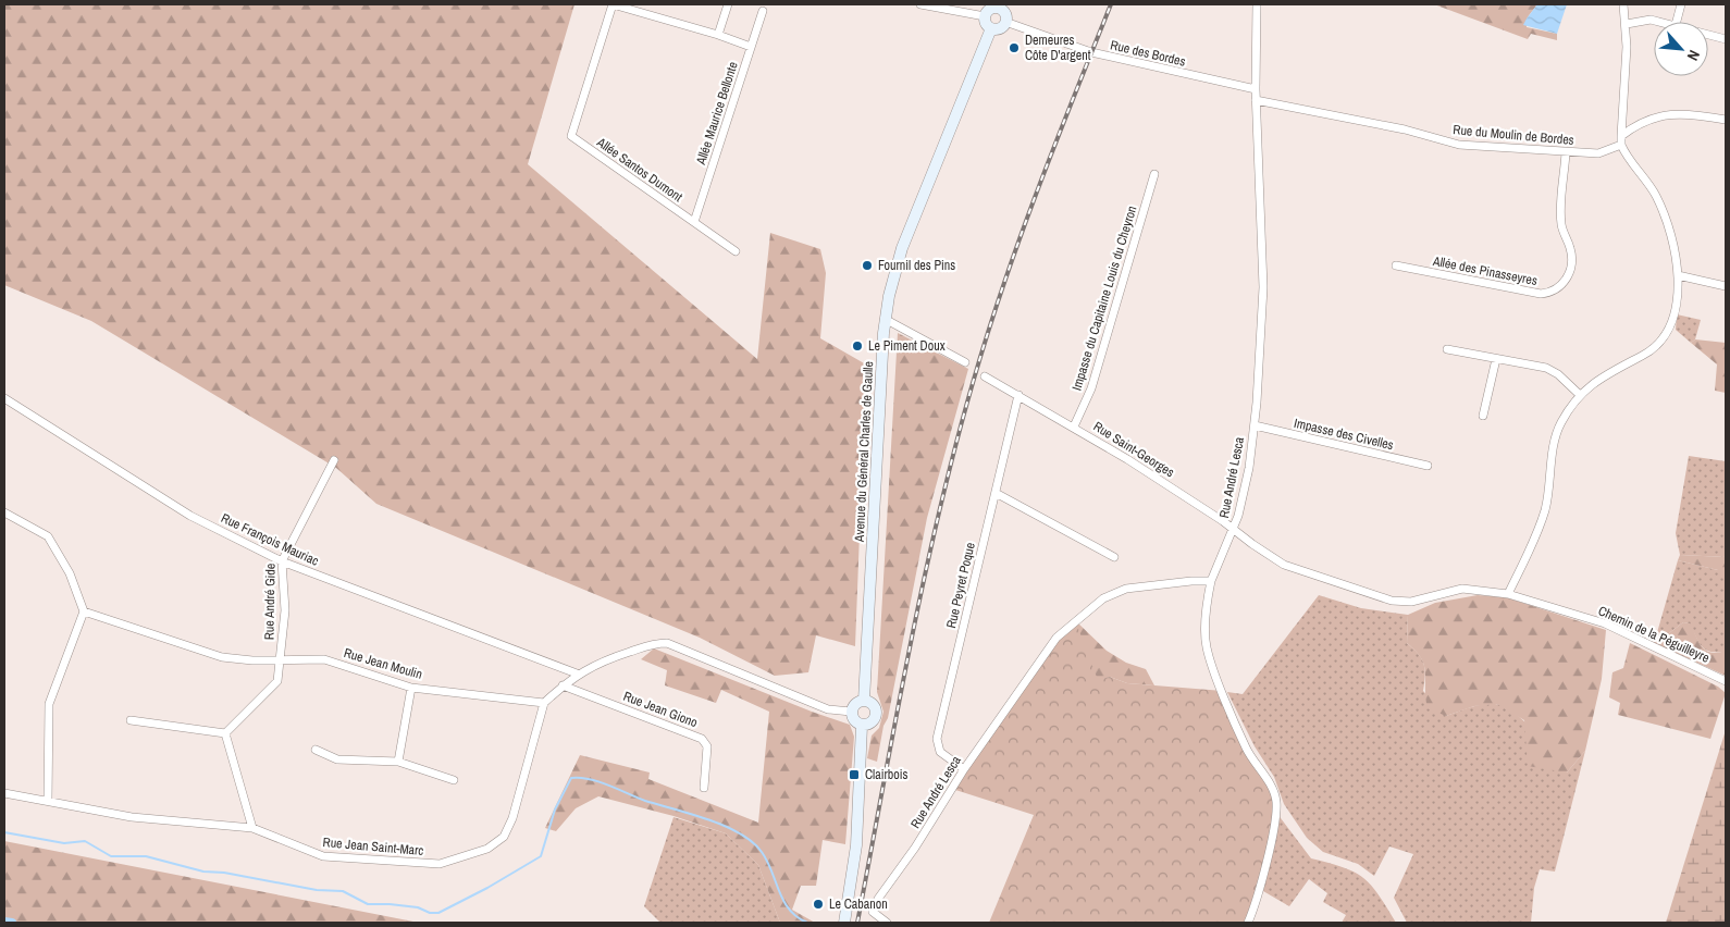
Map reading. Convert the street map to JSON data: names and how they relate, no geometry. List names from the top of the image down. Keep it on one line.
{"streets":{"main road":["Avenue du Général Charles de Gaulle"],"street":["Rue des Bordes","Allée Maurice Bellonte","Rue du Moulin de Bordes","Allée Santos Dumont","Allée des Pinasseyres","Impasse du Capitaine Louis du Cheyron","Impasse des Civelles","Rue Saint-Georges","Rue André Lesca","Rue François Mauriac","Rue Peyret Poque","Rue André Gide","Chemin de la Péguilleyre","Rue Jean Moulin","Rue Jean Giono","Rue Jean Saint-Marc"]},"crossings":[["Rue des Bordes","Rue André Lesca"],["Allée Maurice Bellonte","Allée Santos Dumont"],["Rue du Moulin de Bordes","Allée des Pinasseyres"],["Rue du Moulin de Bordes","Rue André Lesca"],["Impasse du Capitaine Louis du Cheyron","Rue Saint-Georges"],["Impasse des Civelles","Rue André Lesca"],["Rue Saint-Georges","Rue André Lesca"],["Rue Saint-Georges","Rue Peyret Poque"],["Rue Saint-Georges","Chemin de la Péguilleyre"],["Rue André Lesca","Rue Peyret Poque"],["Rue André Lesca","Chemin de la Péguilleyre"],["Rue François Mauriac","Rue André Gide"],["Rue André Gide","Rue Jean Moulin"],["Rue Jean Moulin","Rue Jean Saint-Marc"]],"places":{"other":["Demeures Côte D'argent","Fournil des Pins","Le Piment Doux","Le Cabanon"],"transit":["Clairbois"]},"north":"bottom right"}
